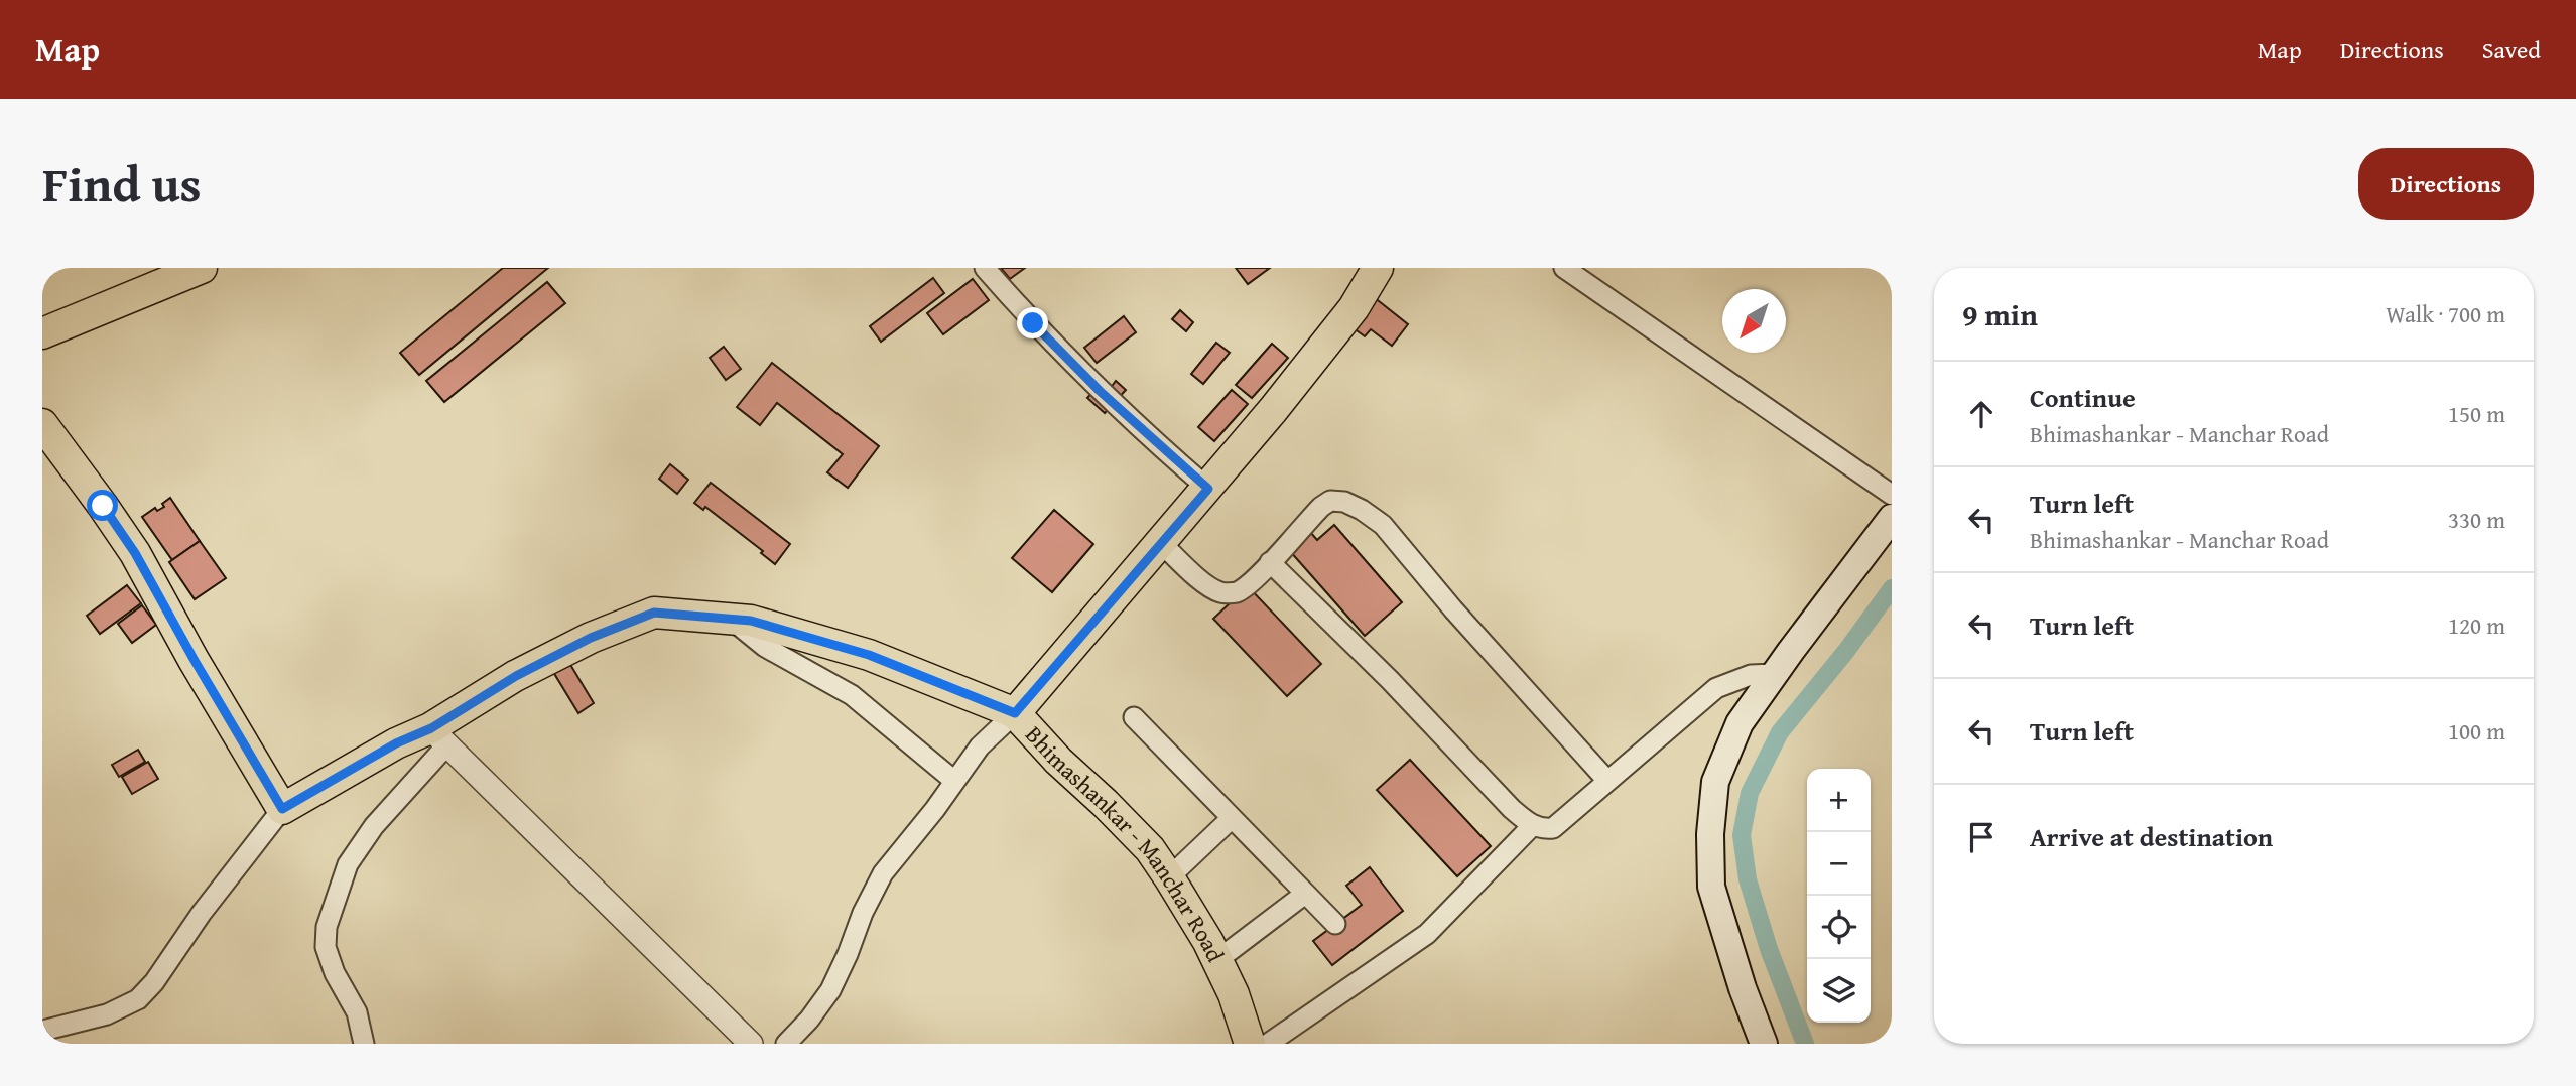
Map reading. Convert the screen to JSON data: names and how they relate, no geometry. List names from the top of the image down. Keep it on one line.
{"streets":{"main road":["Bhimashankar - Manchar Road"]},"north":"bottom left","page":{"header":"Map","nav":["Map","Directions","Saved"],"title":"Find us","buttons":"Directions","heading":["9 min","Walk · 700 m"],"list":[["Continue","Bhimashankar - Manchar Road","150 m"],["Turn left","Bhimashankar - Manchar Road","330 m"],["Turn left","120 m"],["Turn left","100 m"],"Arrive at destination"],"map_buttons":["+","−"]}}
